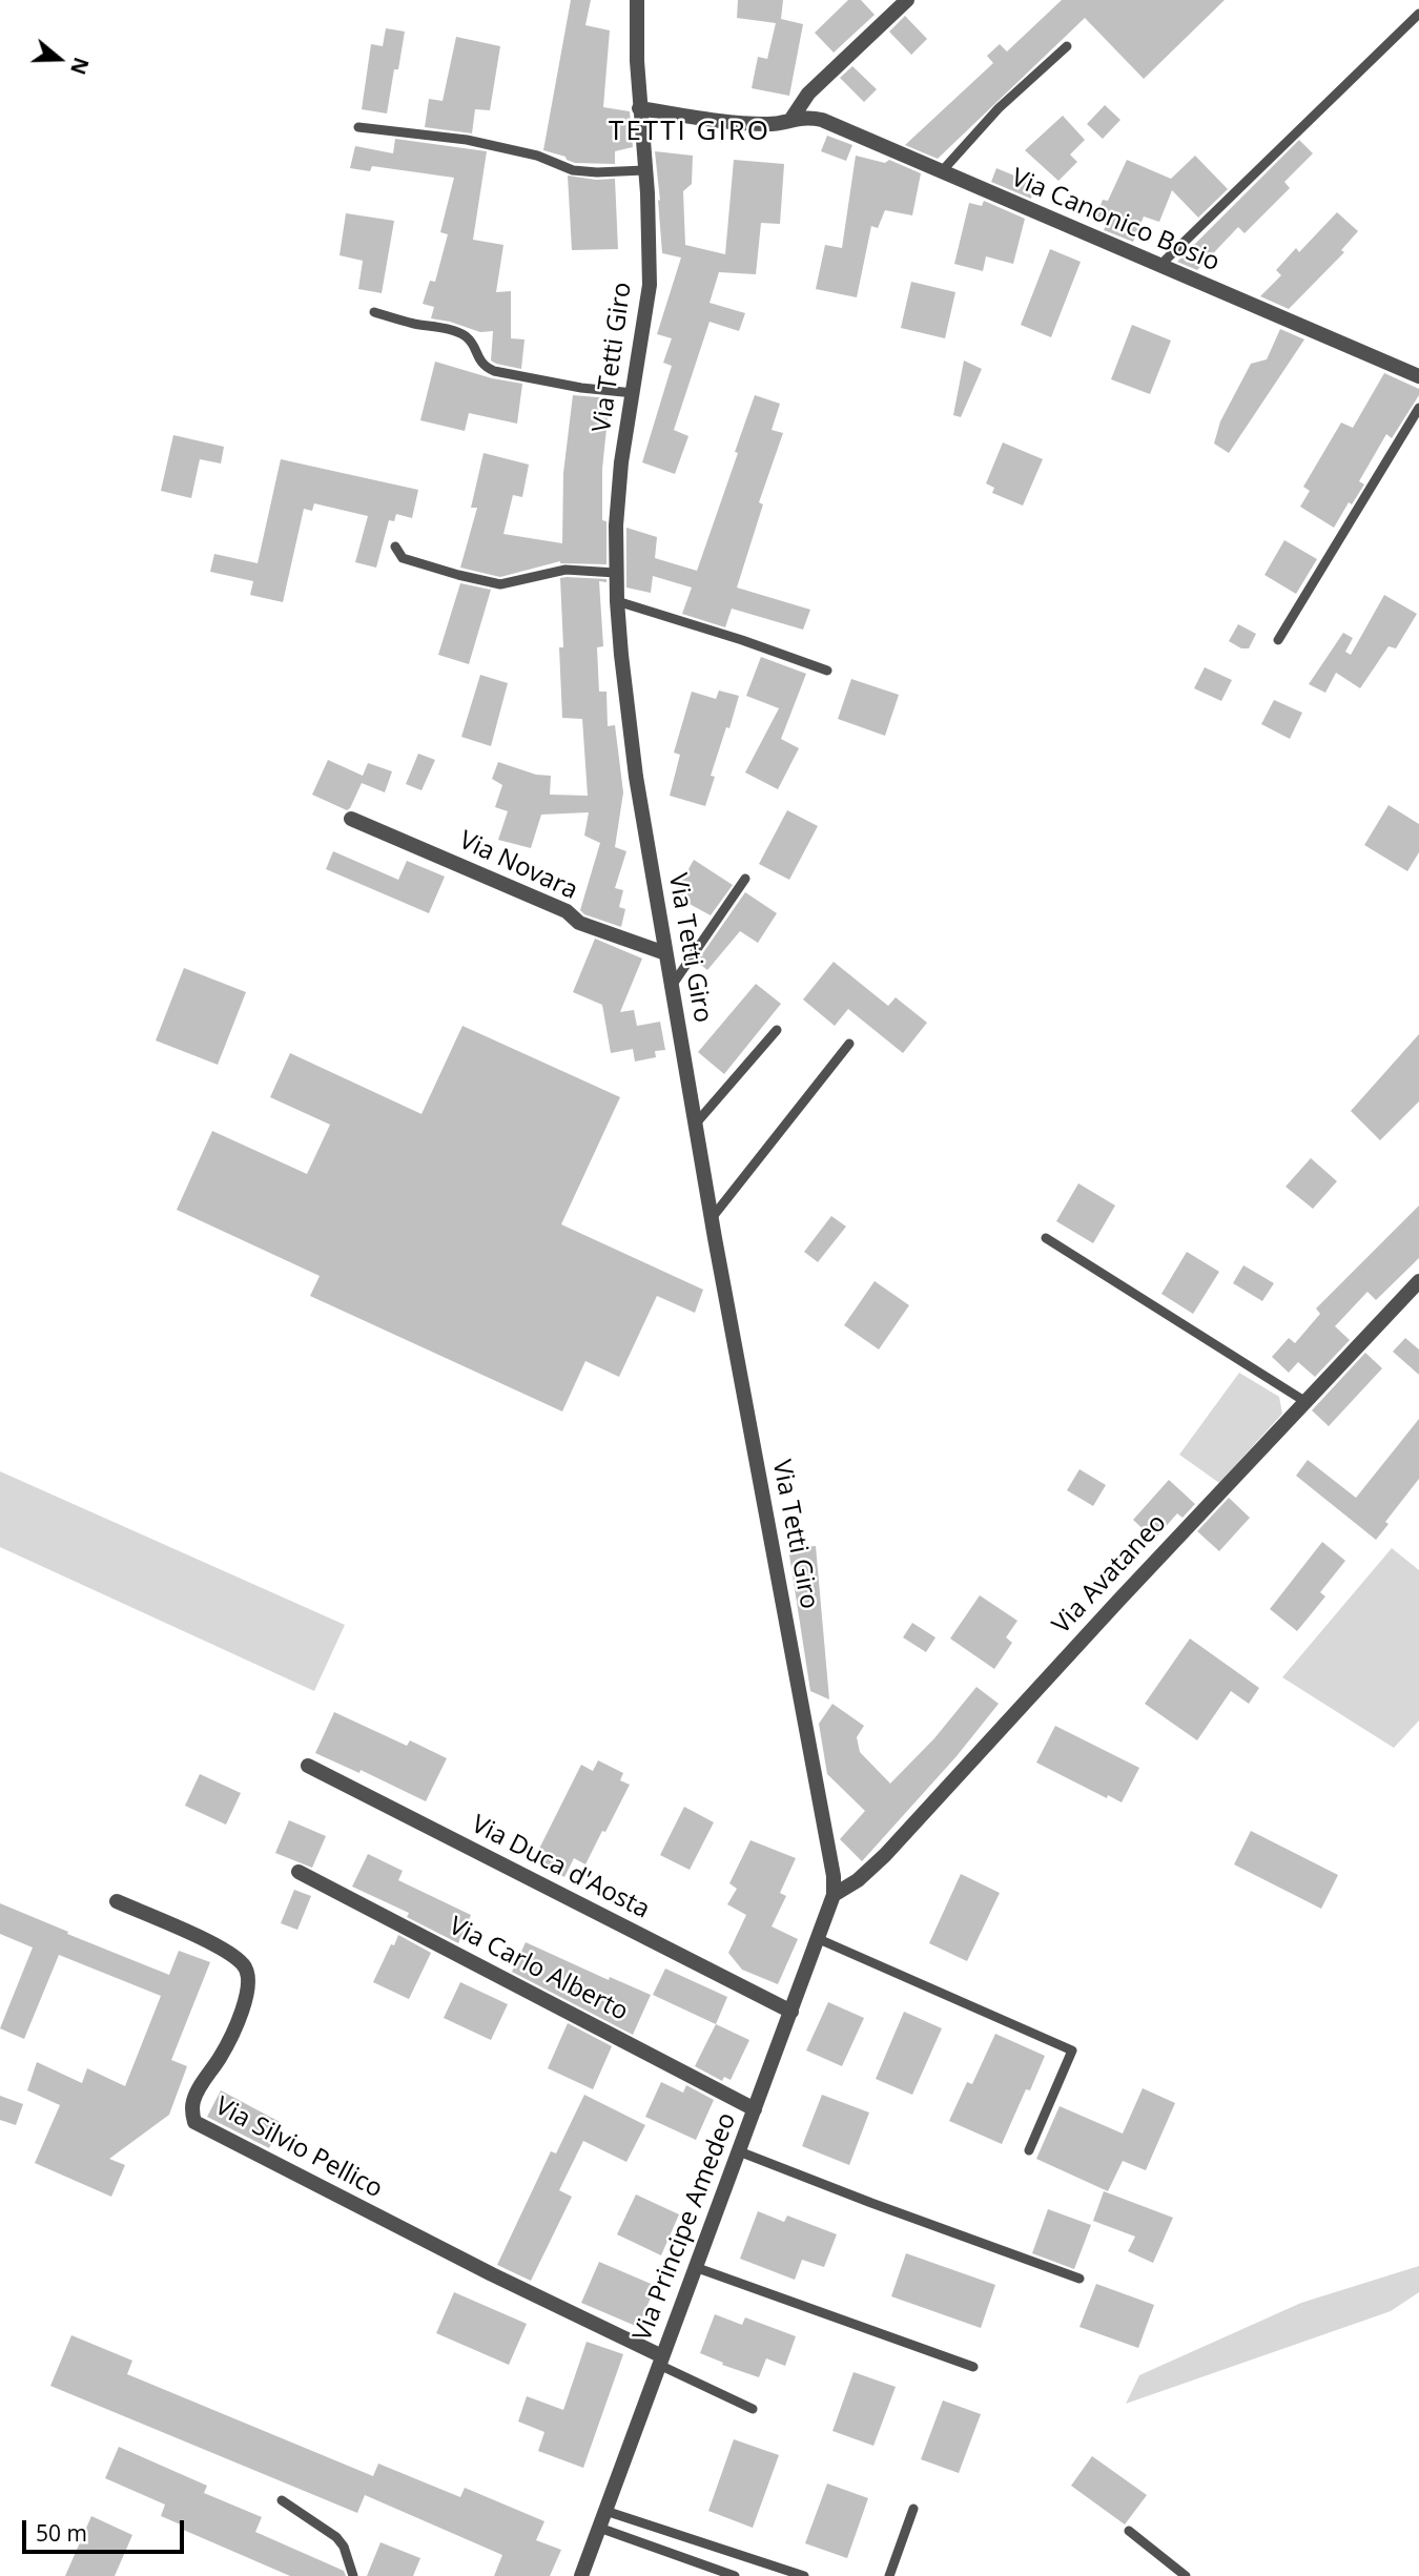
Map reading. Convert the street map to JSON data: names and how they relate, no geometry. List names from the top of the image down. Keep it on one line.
{"streets":{"street":["Via Canonico Bosio","Via Tetti Giro","Via Novara","Via Avataneo","Via Duca d'Aosta","Via Carlo Alberto","Via Silvio Pellico","Via Principe Amedeo"]},"crossings":[["Via Canonico Bosio","Via Tetti Giro"],["Via Tetti Giro","Via Novara"],["Via Tetti Giro","Via Avataneo"],["Via Tetti Giro","Via Principe Amedeo"],["Via Avataneo","Via Principe Amedeo"],["Via Duca d'Aosta","Via Principe Amedeo"],["Via Carlo Alberto","Via Principe Amedeo"],["Via Silvio Pellico","Via Principe Amedeo"]],"districts":["TETTI GIRO"],"scale_bar":"50 m","north":"right"}
